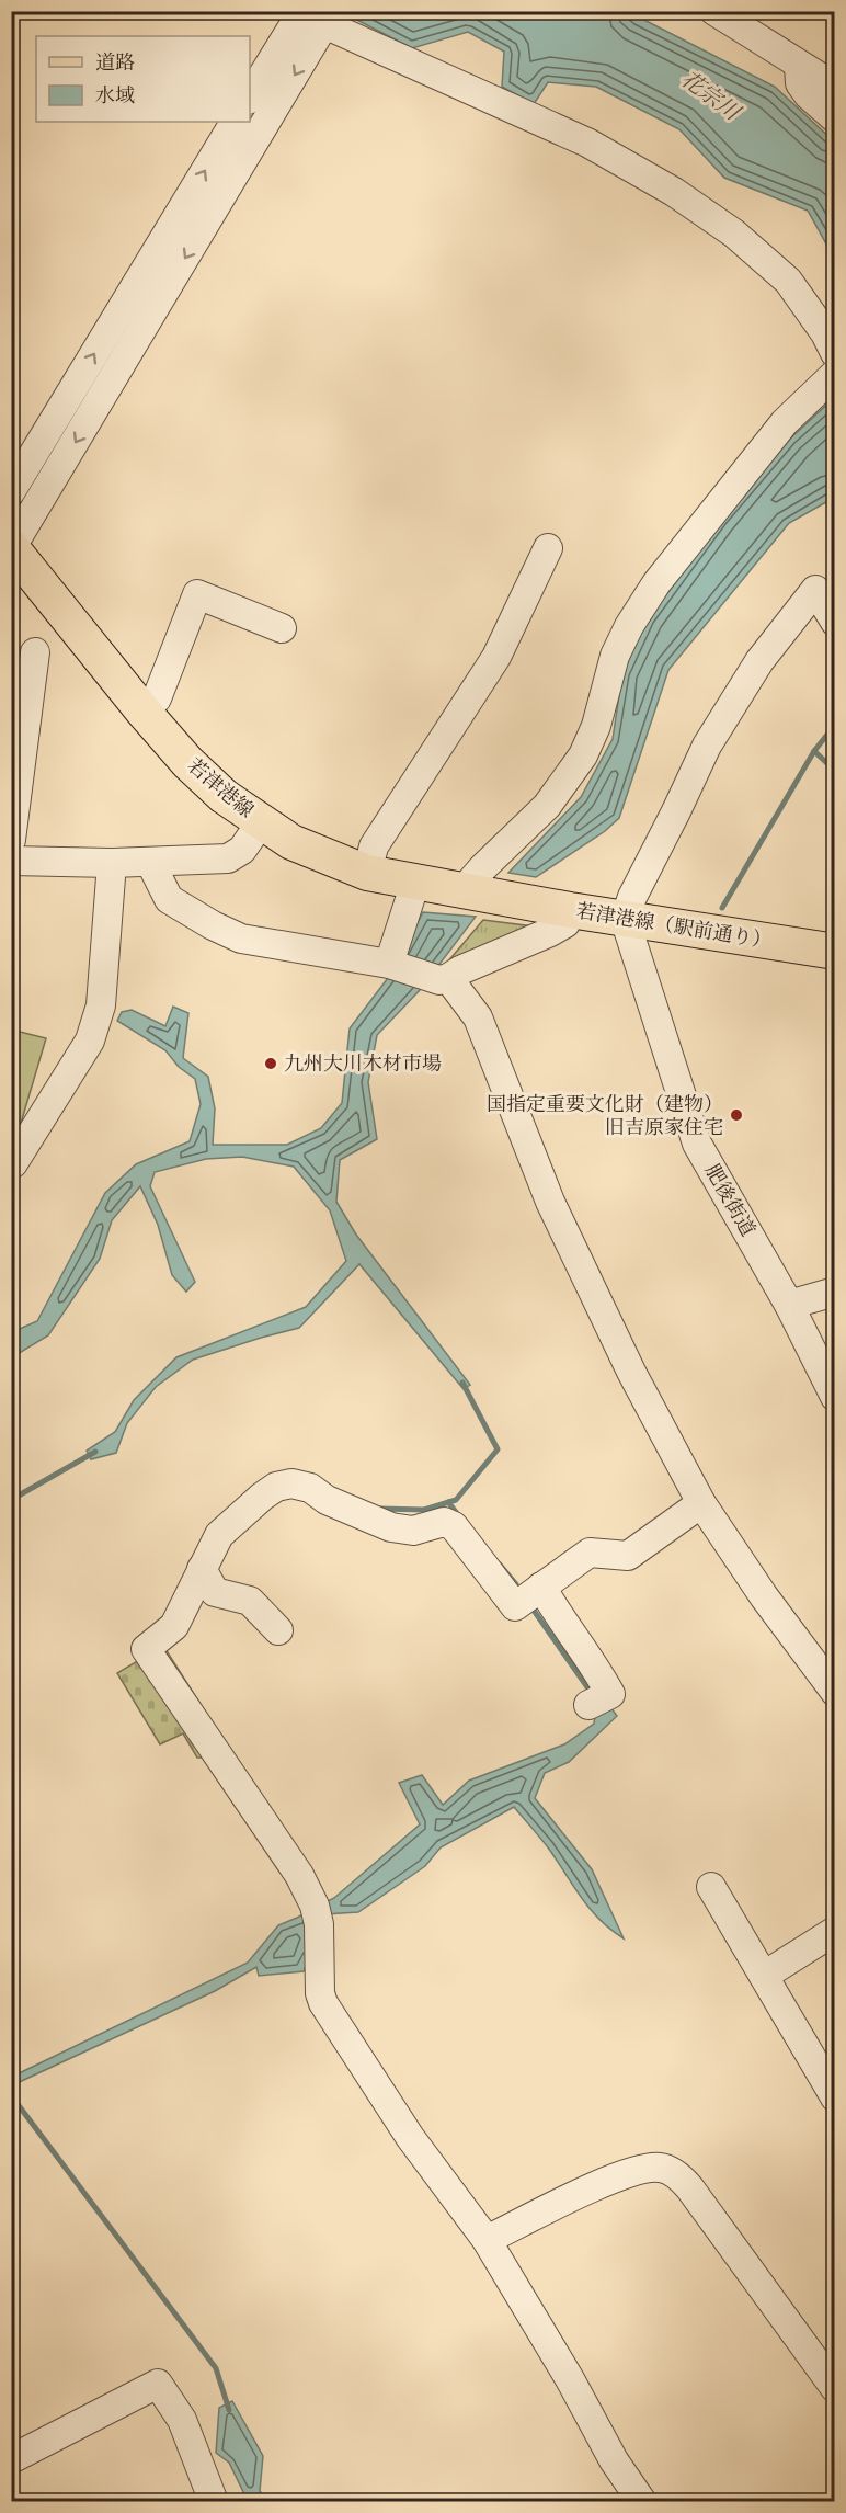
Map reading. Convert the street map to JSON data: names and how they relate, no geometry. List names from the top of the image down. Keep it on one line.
{"streets":{"main road":["若津港線","若津港線（駅前通り）"],"street":["肥後街道"]},"crossings":[["若津港線","若津港線（駅前通り）"],["若津港線（駅前通り）","肥後街道"]],"water":["花宗川"],"places":["九州大川木材市場","国指定重要文化財（建物） 旧吉原家住宅"],"legend":["道路","水域"]}
